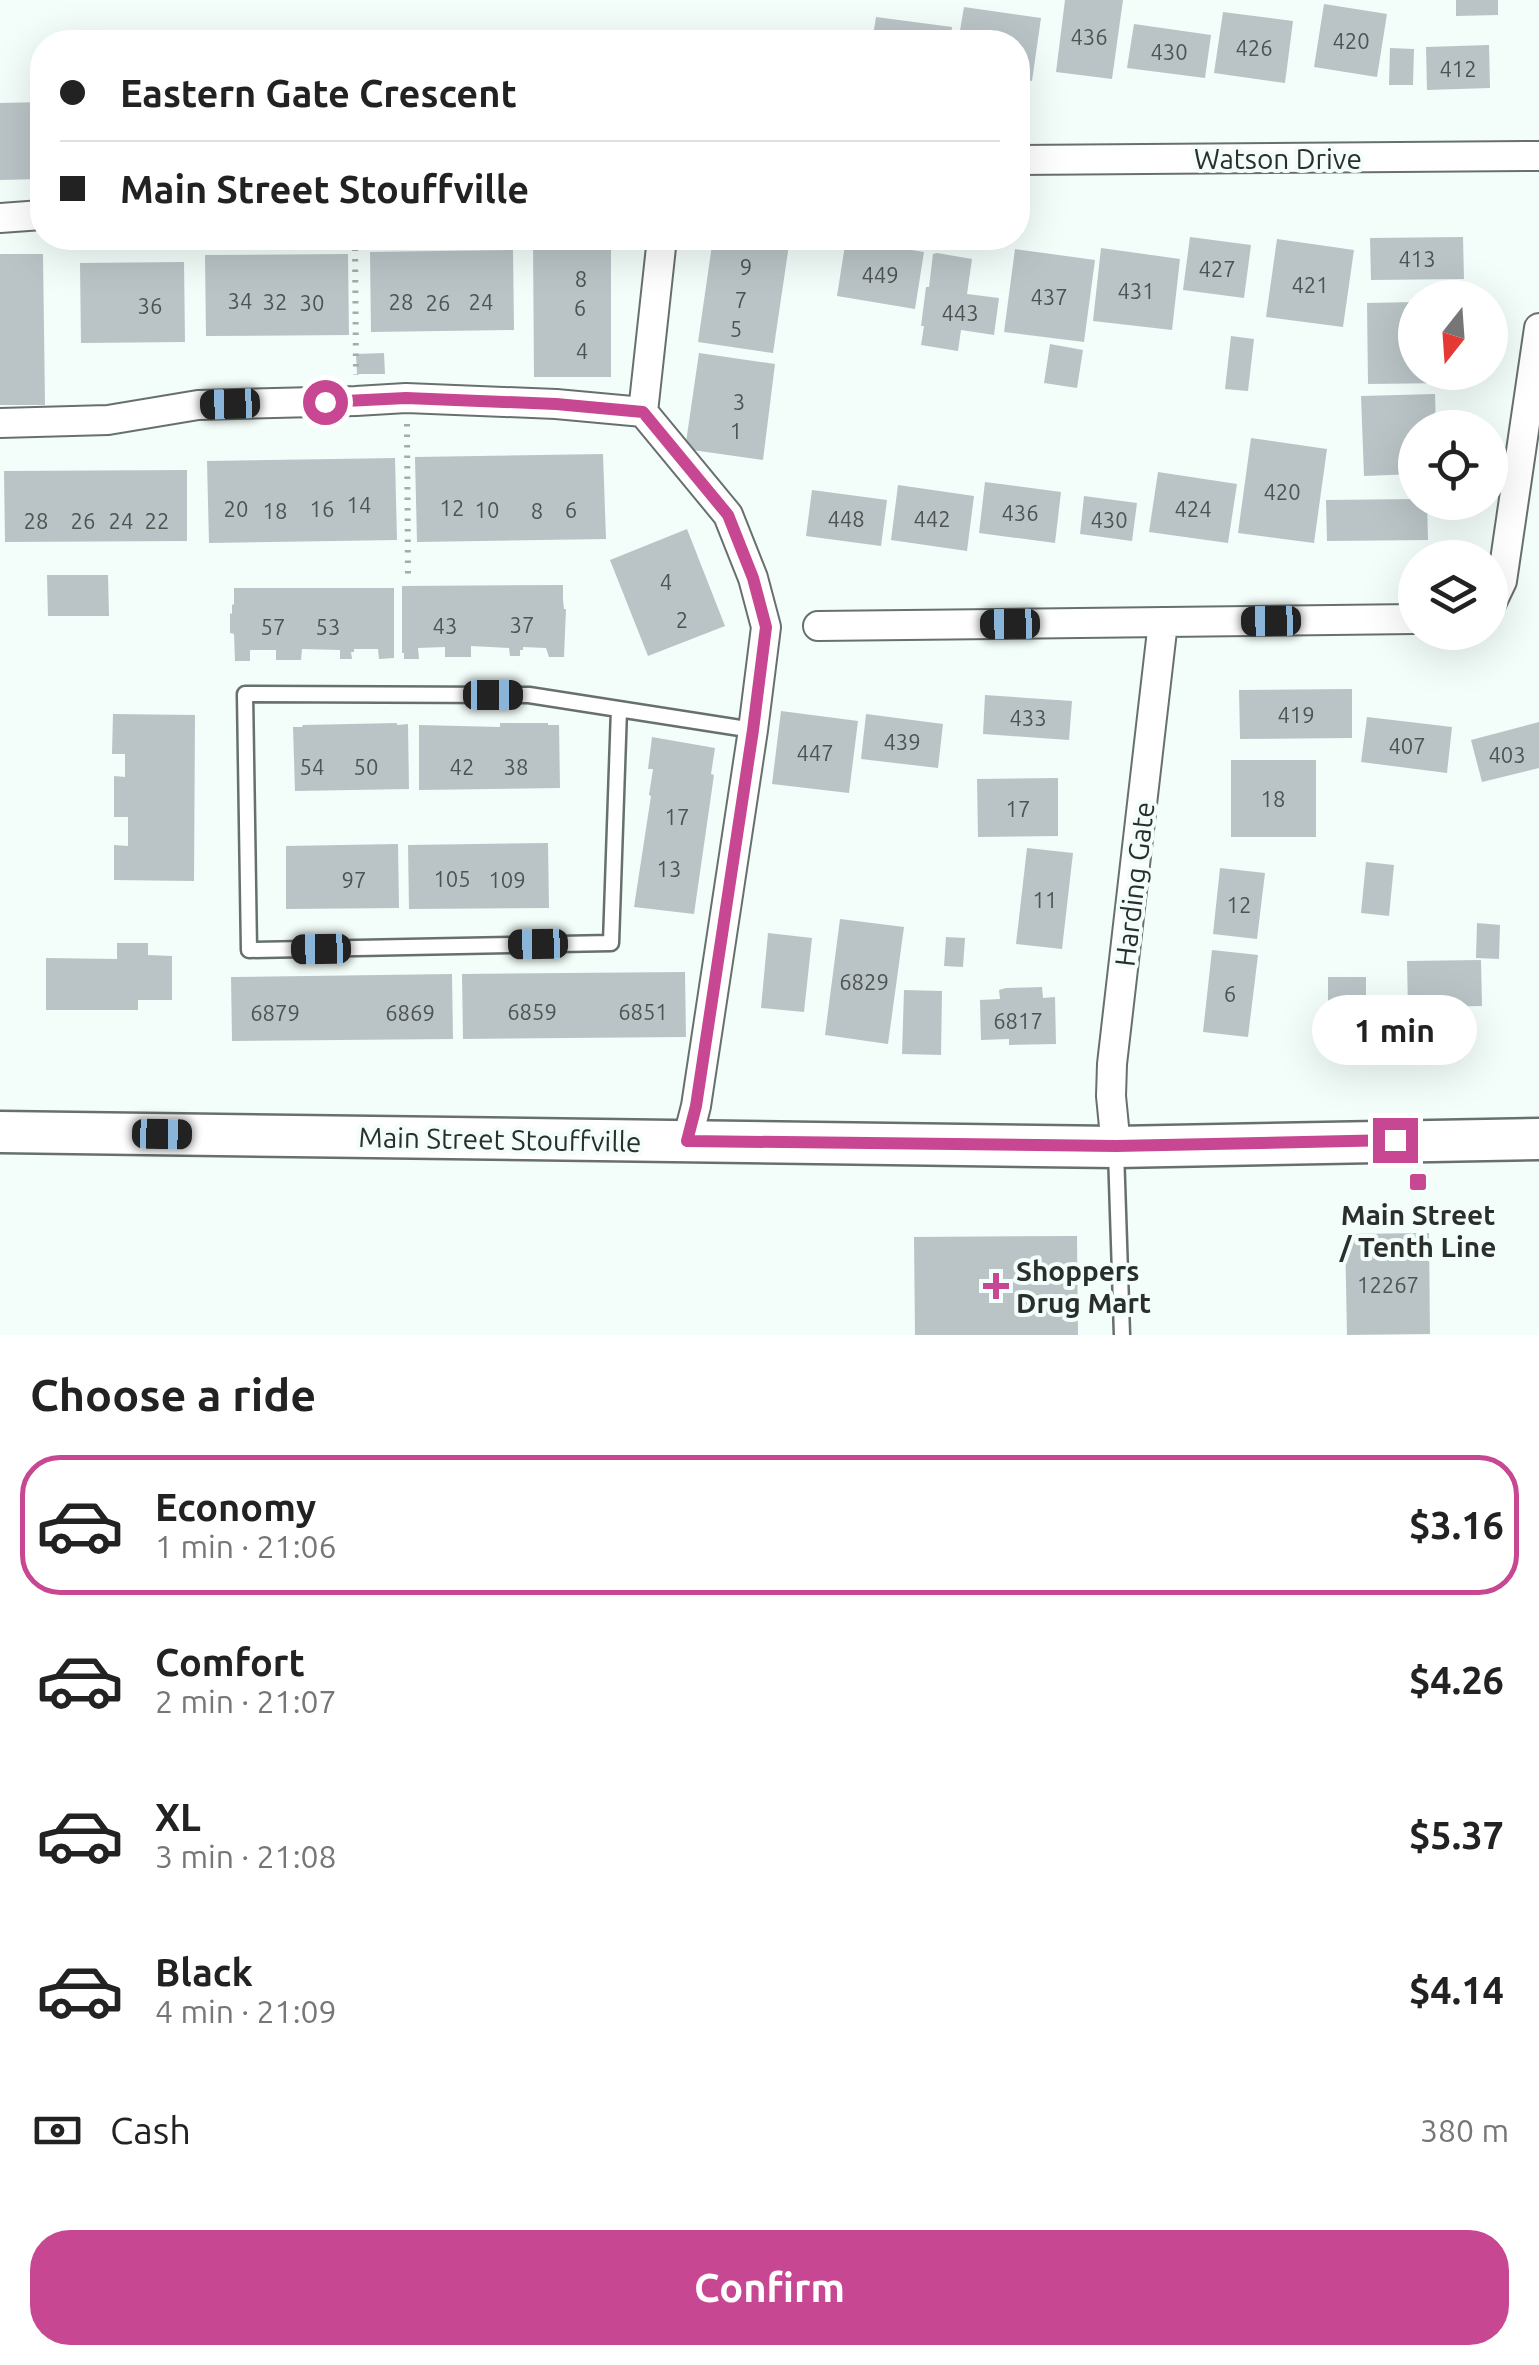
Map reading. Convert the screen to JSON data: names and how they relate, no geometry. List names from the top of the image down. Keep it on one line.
{"streets":{"main road":["Main Street Stouffville"],"street":["Watson Drive","Harding Gate"]},"crossings":[["Harding Gate","Main Street Stouffville"]],"places":{"transit":["Main Street / Tenth Line"],"health":["Shoppers Drug Mart"]},"house_numbers":["436","420","426","430","412","413","9","427","449","8","421","431","437","7","34","32","28","24","30","26","36","6","443","5","4","3","1","420","14","12","20","16","424","10","6","18","8","436","448","442","430","28","26","24","22","4","2","37","43","57","53","419","433","439","407","447","403","54","50","42","38","18","17","17","13","105","97","109","11","12","6829","6","6859","6851","6879","6869","6817","12267"],"north":"bottom","page":{"banner":["Eastern Gate Crescent","Main Street Stouffville"],"bubble":"1 min","heading":"Choose a ride","list":[{"name":"Economy","note":"1 min · 21:06","value":"$3.16"},{"name":"Comfort","note":"2 min · 21:07","value":"$4.26"},{"name":"XL","note":"3 min · 21:08","value":"$5.37"},{"name":"Black","note":"4 min · 21:09","value":"$4.14"}],"pay":["Cash","380 m"],"buttons":"Confirm"}}
